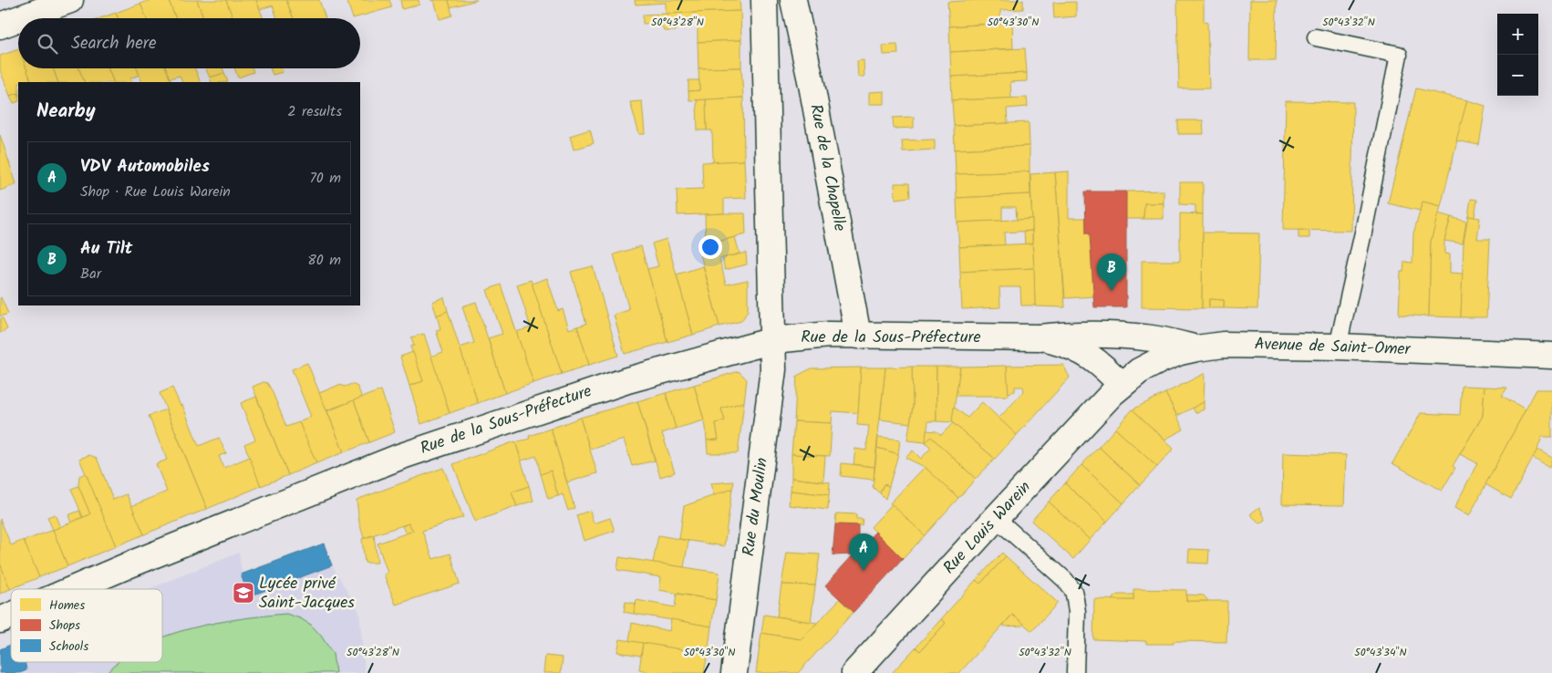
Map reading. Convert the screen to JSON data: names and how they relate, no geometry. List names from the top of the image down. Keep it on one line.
{"streets":{"street":["Rue de la Chapelle","Rue de la Sous-Préfecture","Avenue de Saint-Omer","Rue du Moulin","Rue Louis Warein"]},"crossings":[["Rue de la Chapelle","Rue de la Sous-Préfecture"],["Rue de la Sous-Préfecture","Avenue de Saint-Omer"],["Rue de la Sous-Préfecture","Rue du Moulin"],["Rue de la Sous-Préfecture","Rue Louis Warein"],["Avenue de Saint-Omer","Rue Louis Warein"]],"places":{"school or university":["Lycée privé Saint-Jacques"]},"legend":["Homes","Shops","Schools"],"page":{"map_buttons":["+","−"],"search":"Search here","heading":["Nearby","2 results"],"list":[{"mark":"A","name":"VDV Automobiles","note":"Shop · Rue Louis Warein","value":"70 m"},{"mark":"B","name":"Au Tilt","note":"Bar","value":"80 m"}],"pins":["B","A"]},"coordinates":["50°43'28\"N","50°43'30\"N","50°43'32\"N","50°43'34\"N"]}
